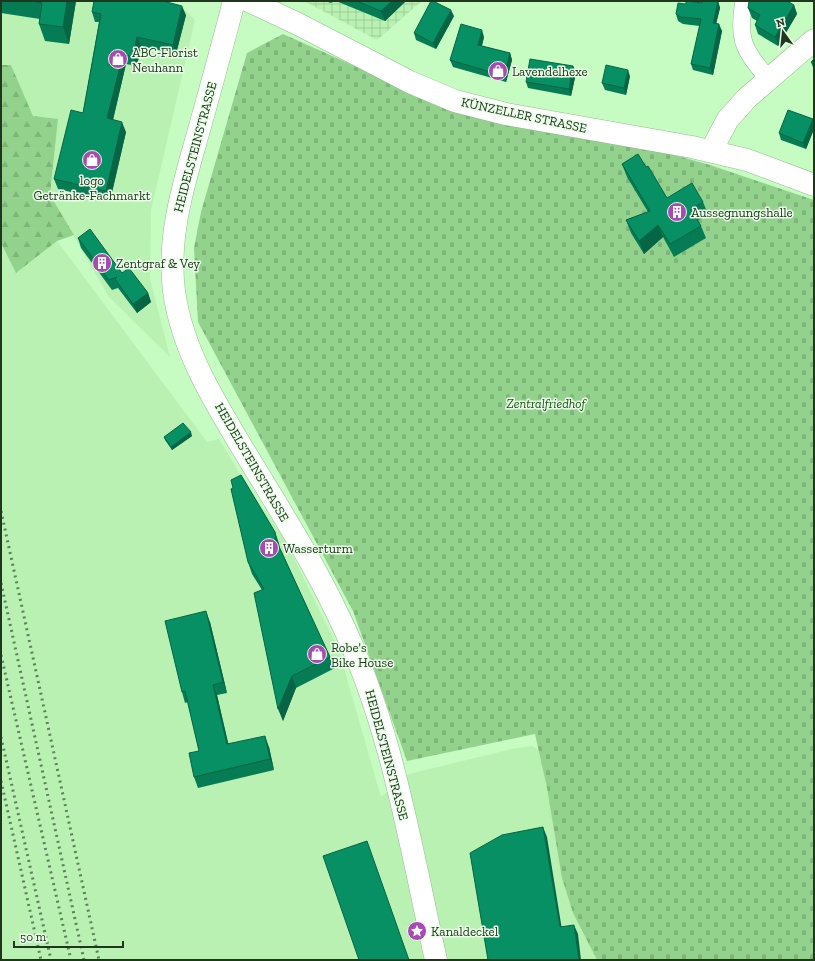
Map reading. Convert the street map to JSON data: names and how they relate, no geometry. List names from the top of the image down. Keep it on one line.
{"streets":{"main road":["KÜNZELLER STRASSE","HEIDELSTEINSTRASSE"]},"parks":["Zentralfriedhof"],"places":{"shop":["ABC-Florist Neuhann","Lavendelhexe","logo Getränke-Fachmarkt","Robe's Bike House"],"building":["Aussegnungshalle","Zentgraf & Vey","Wasserturm"],"place":["Kanaldeckel"]},"scale_bar":"50 m","north":"top"}
